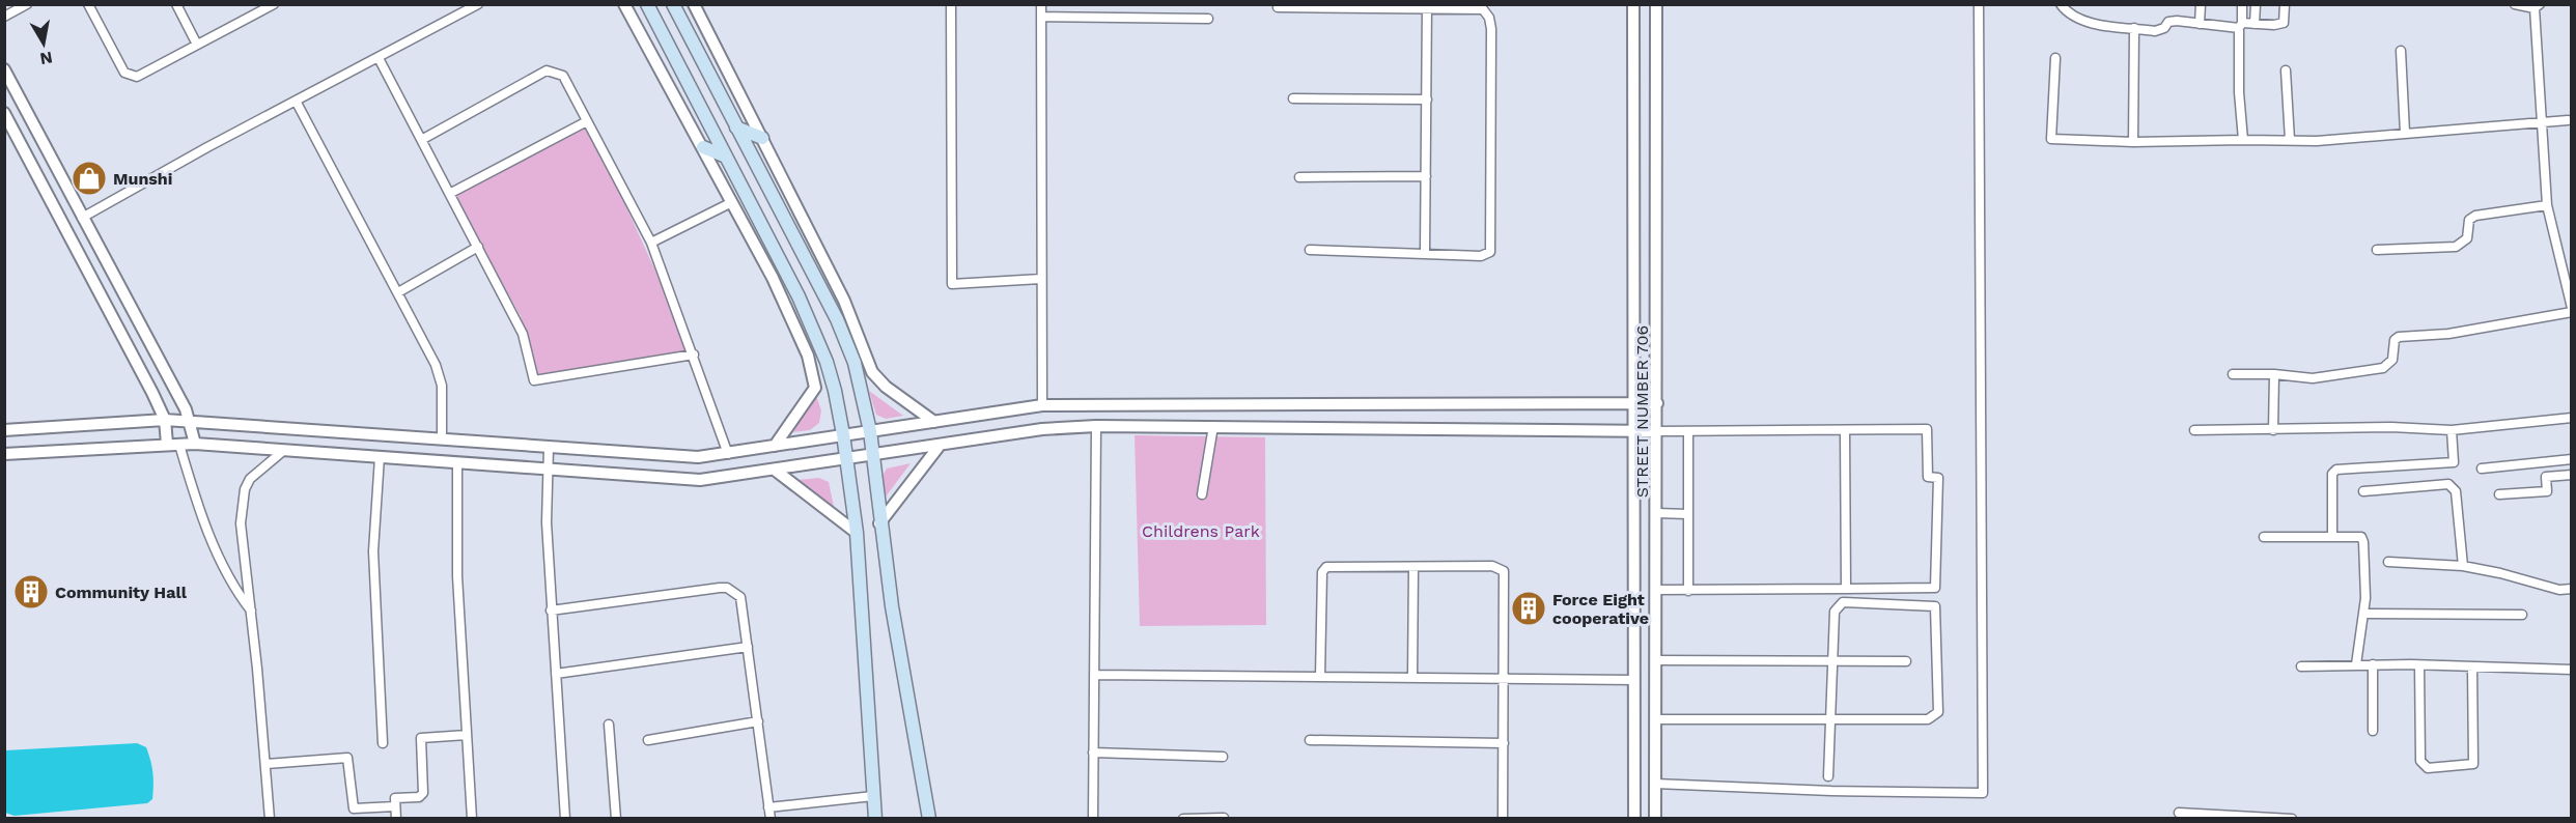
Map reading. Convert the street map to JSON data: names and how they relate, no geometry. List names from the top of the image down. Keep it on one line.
{"streets":{"street":["STREET NUMBER 706"]},"parks":["Childrens Park"],"places":{"shop":["Munshi"],"building":["Community Hall","Force Eight cooperative"]},"north":"bottom"}
